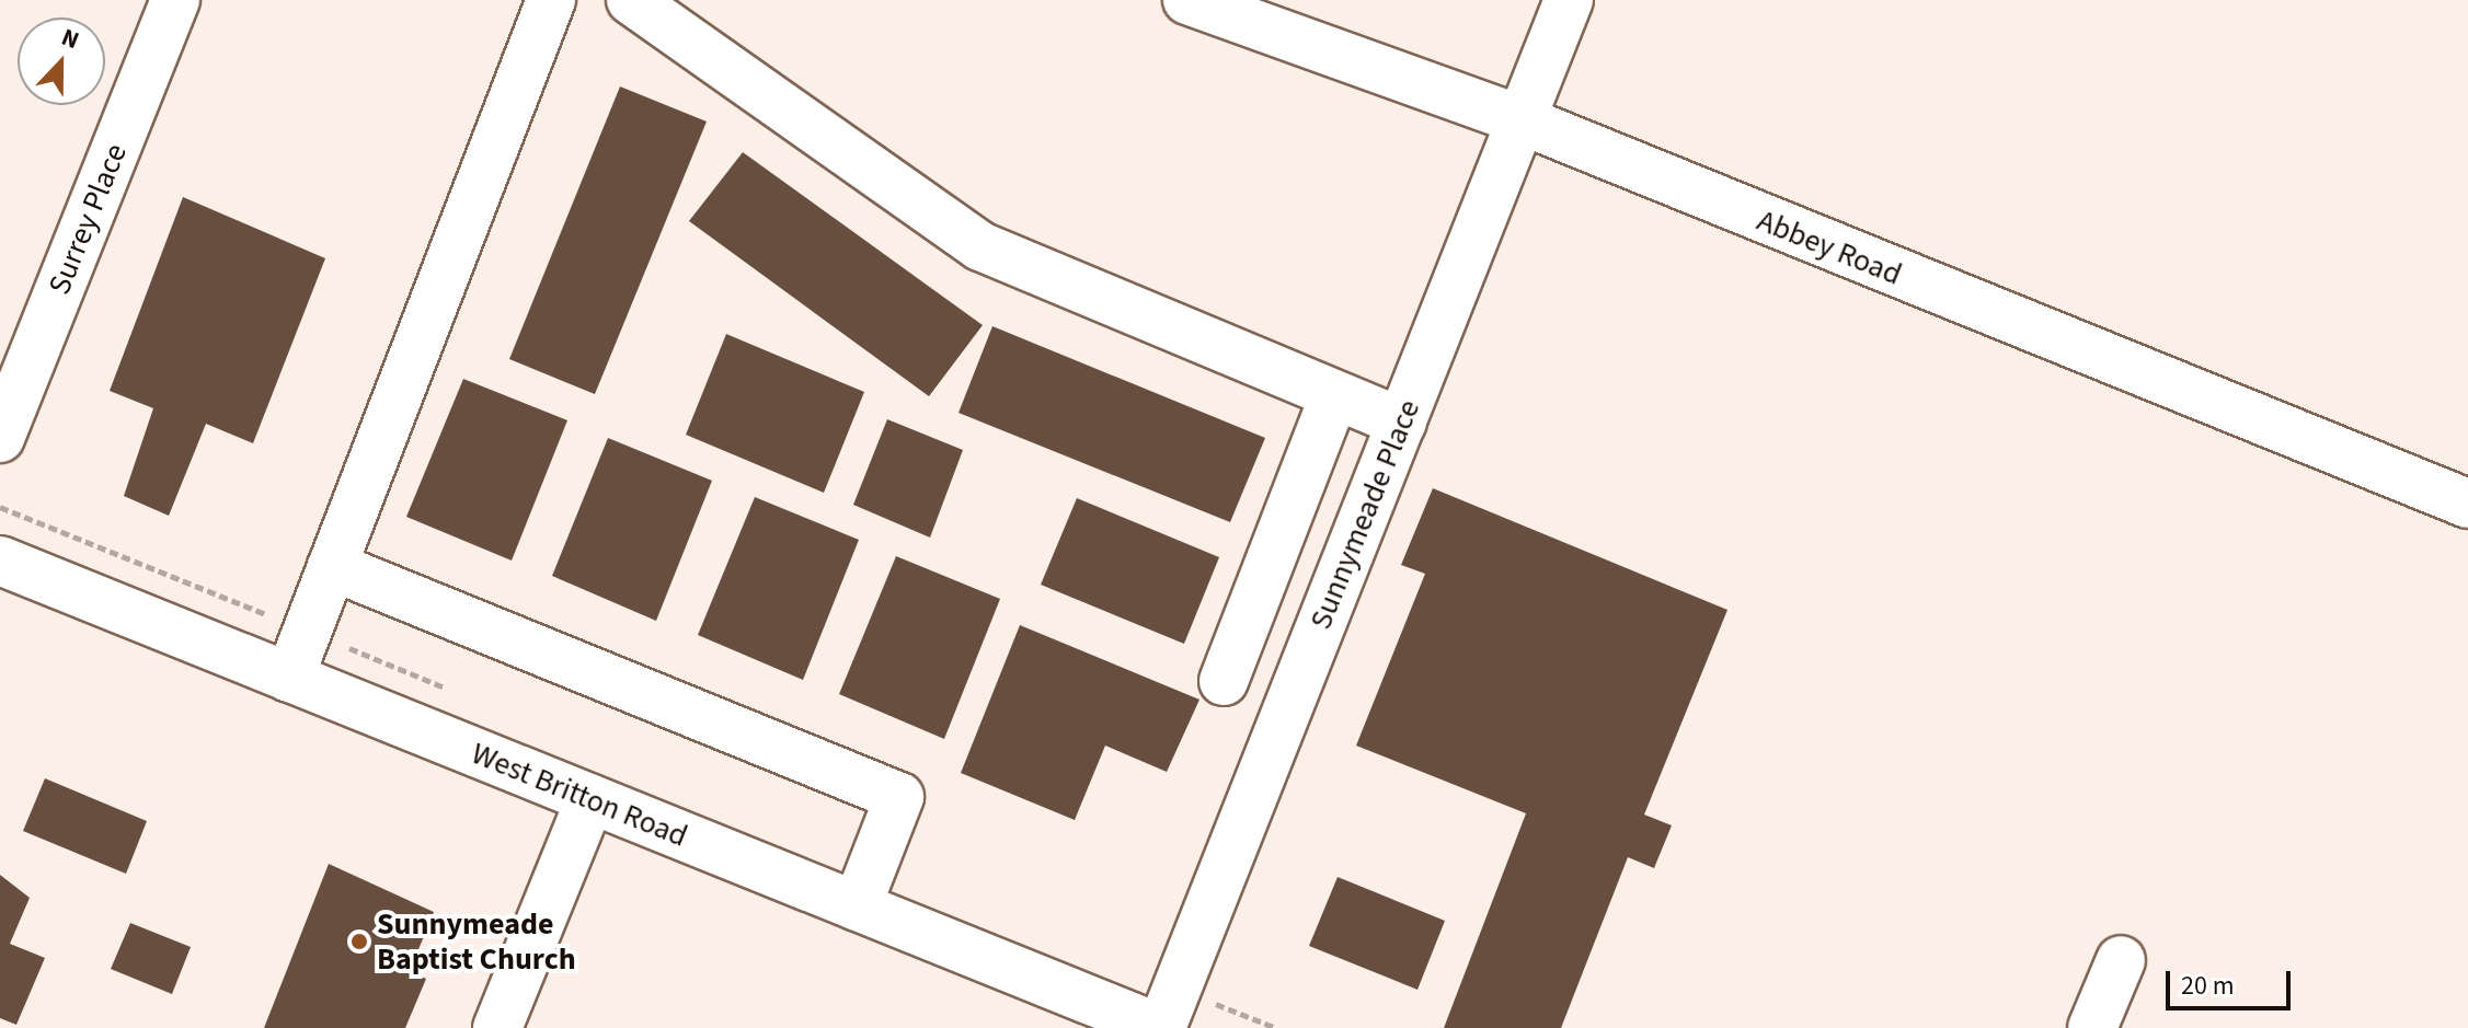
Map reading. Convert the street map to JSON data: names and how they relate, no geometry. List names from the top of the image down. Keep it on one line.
{"streets":{"street":["Surrey Place","Abbey Road","Sunnymeade Place","West Britton Road"]},"crossings":[["Abbey Road","Sunnymeade Place"],["Sunnymeade Place","West Britton Road"]],"places":["Sunnymeade Baptist Church"],"scale_bar":"20 m","north":"top"}
